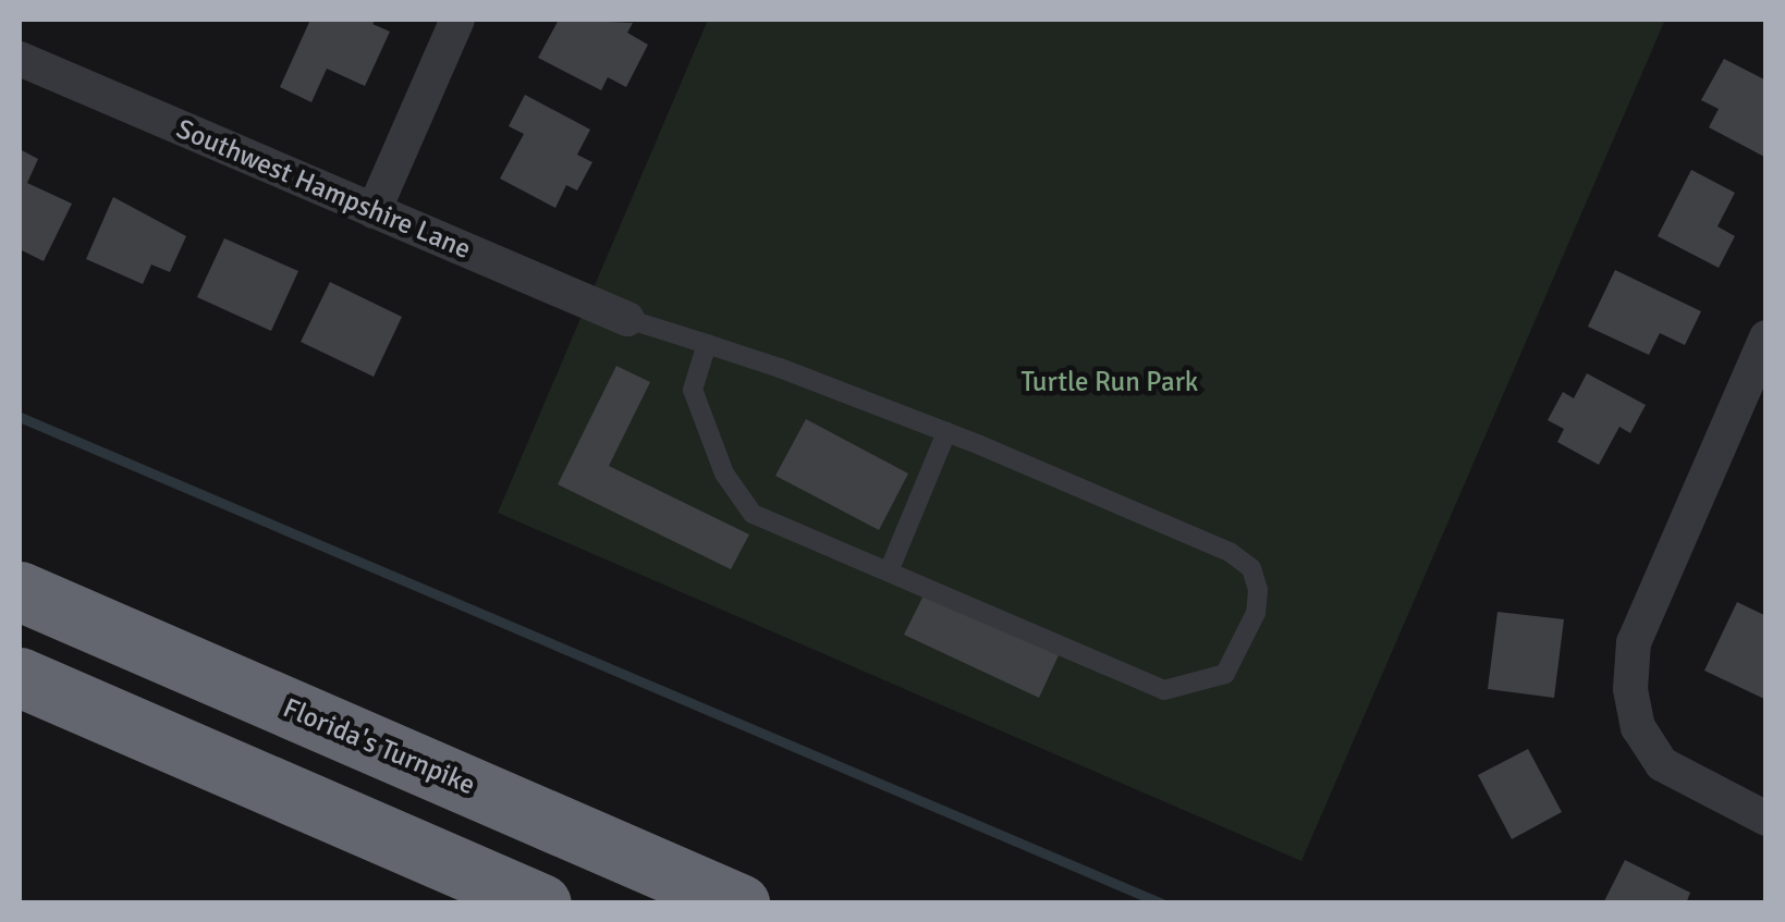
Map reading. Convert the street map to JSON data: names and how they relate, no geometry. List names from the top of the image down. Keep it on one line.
{"streets":{"highway":["Florida's Turnpike"],"street":["Southwest Hampshire Lane"]},"parks":["Turtle Run Park"]}
